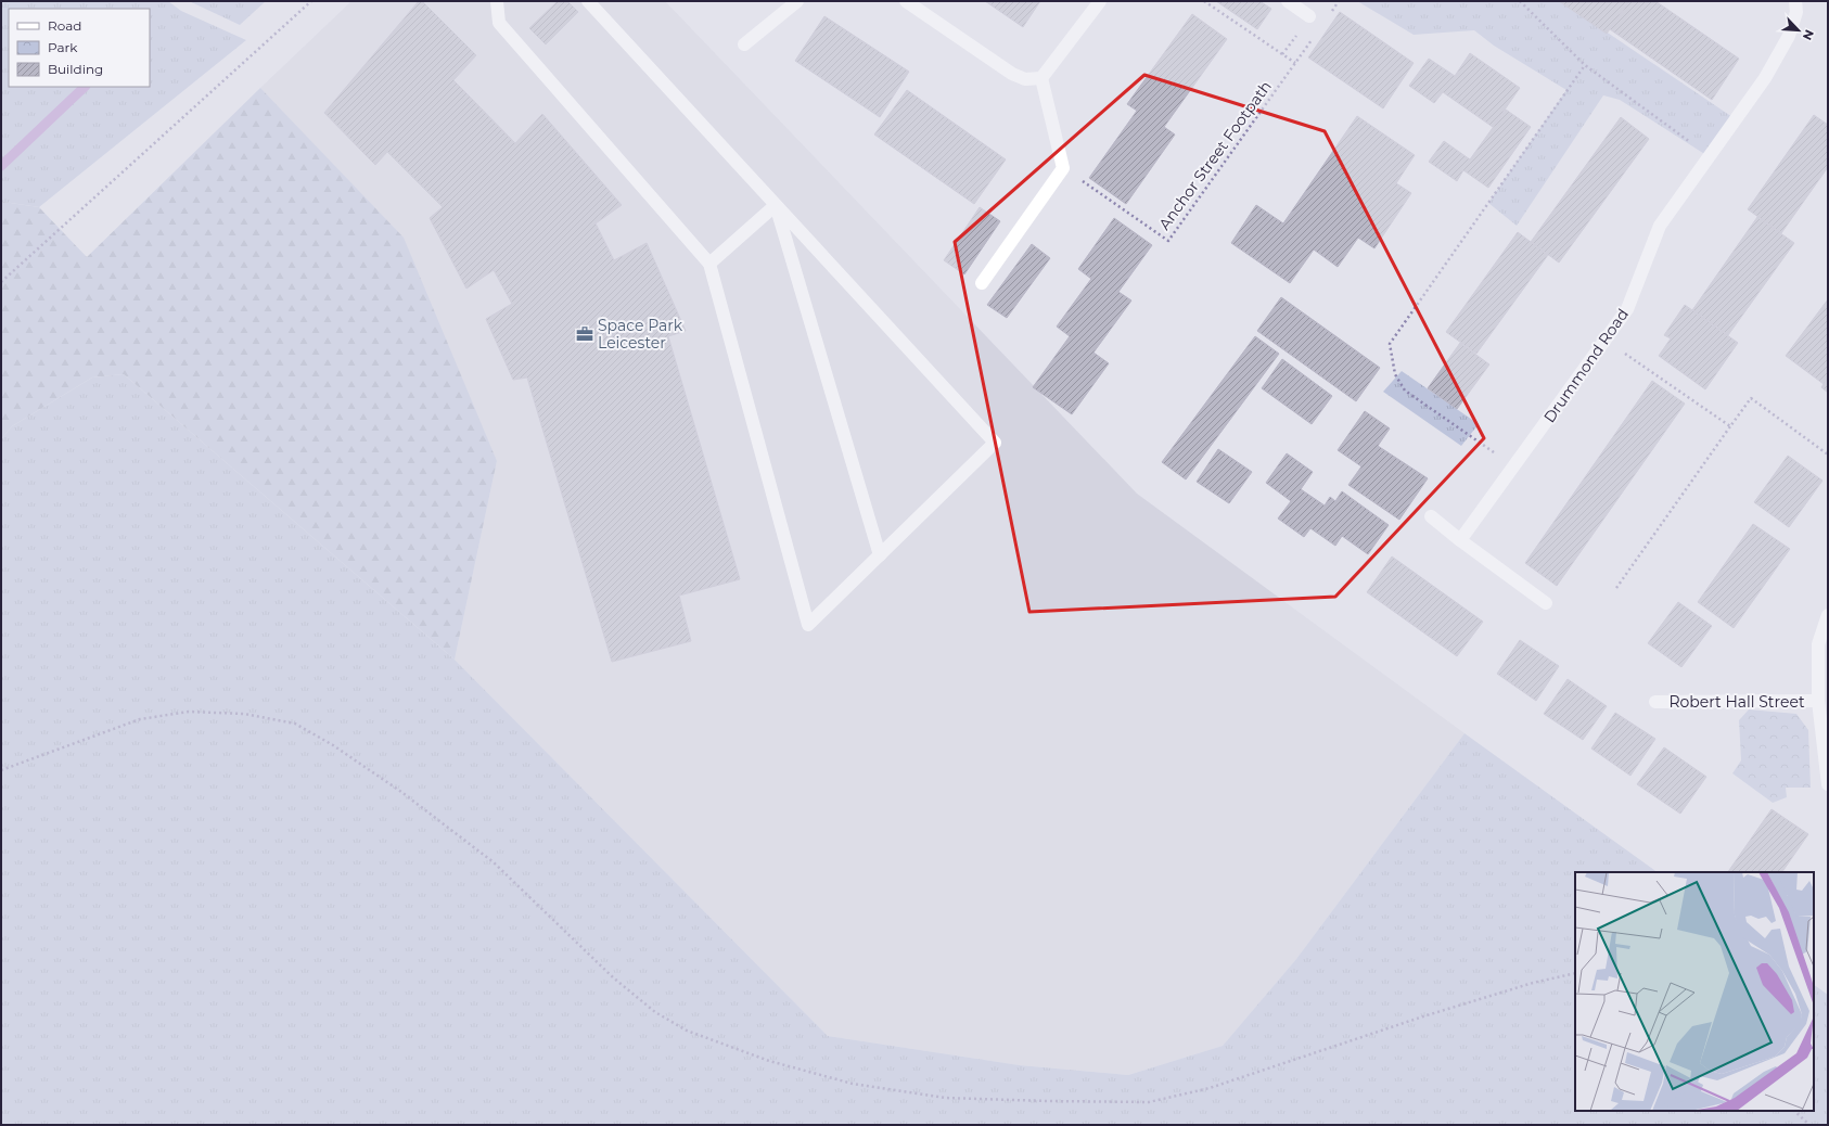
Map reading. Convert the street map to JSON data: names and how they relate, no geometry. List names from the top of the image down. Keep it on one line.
{"streets":{"street":["Drummond Road","Robert Hall Street"],"path":["Anchor Street Footpath"]},"places":{"office":["Space Park Leicester"]},"legend":["Road","Park","Building"],"north":"bottom right"}
